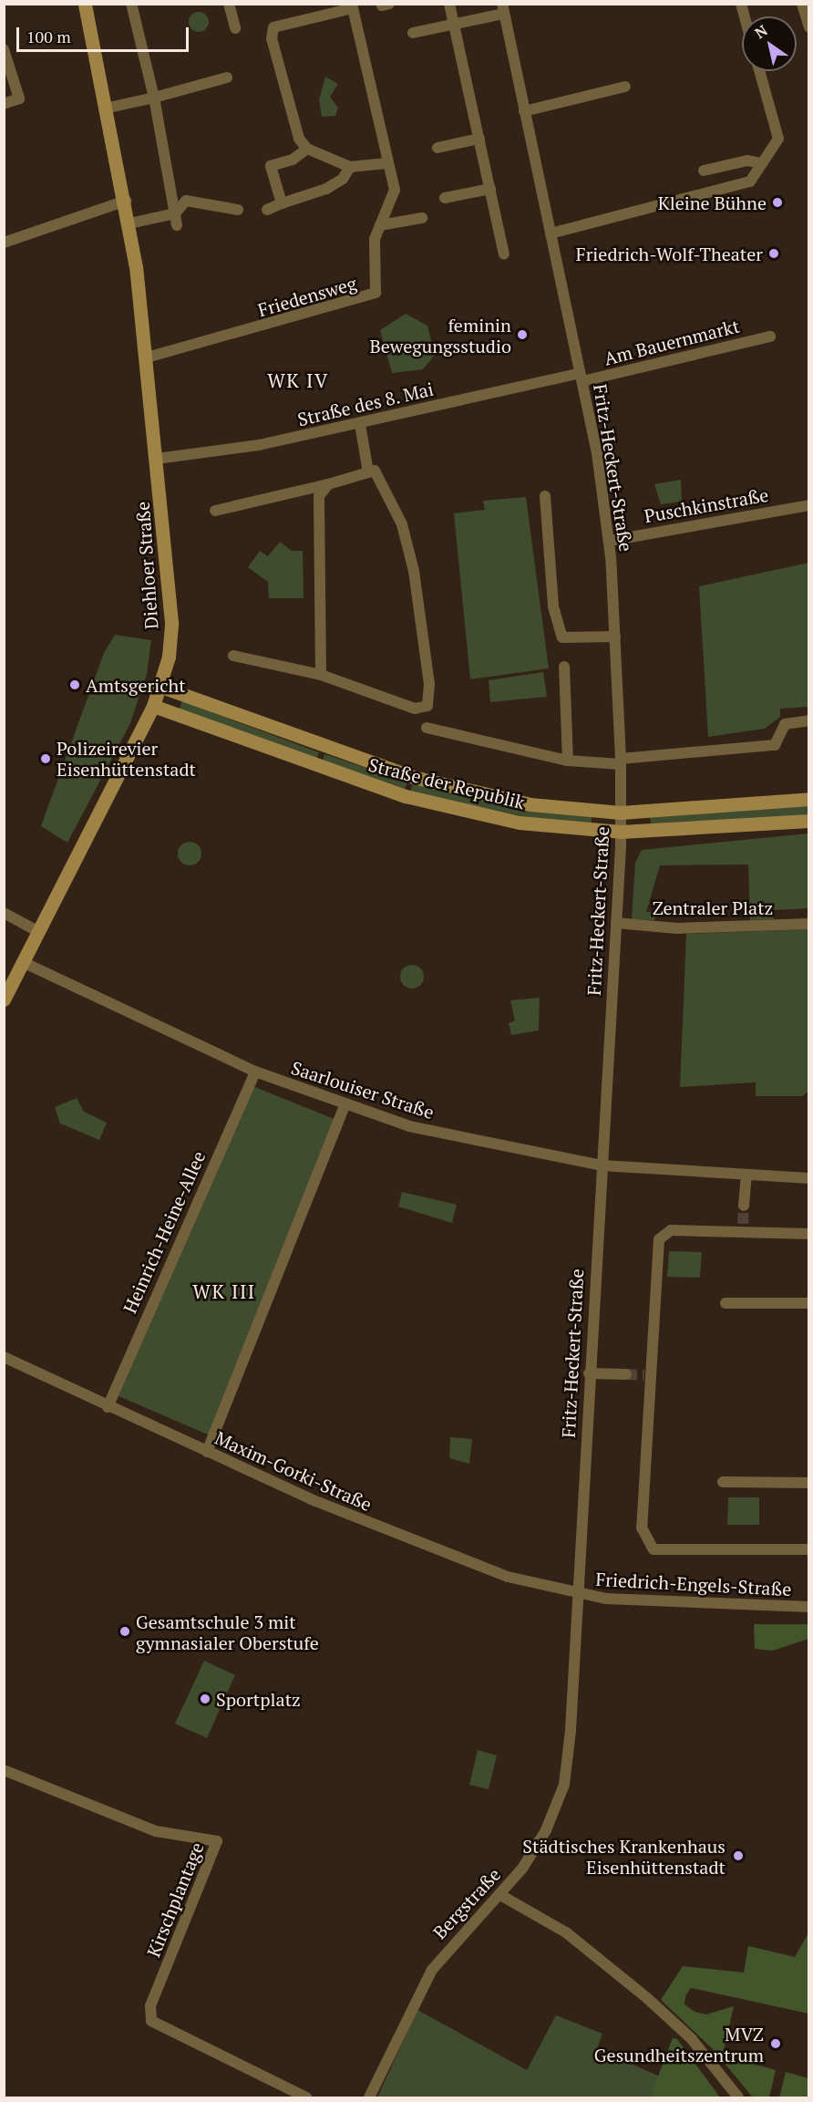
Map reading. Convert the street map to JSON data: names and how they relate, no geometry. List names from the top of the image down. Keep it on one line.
{"streets":{"street":["Friedensweg","Am Bauernmarkt","Straße des 8. Mai","Fritz-Heckert-Straße","Puschkinstraße","Diehloer Straße","Straße der Republik","Zentraler Platz","Saarlouiser Straße","Heinrich-Heine-Allee","Maxim-Gorki-Straße","Friedrich-Engels-Straße","Kirschplantage","Bergstraße"]},"crossings":[["Friedensweg","Diehloer Straße"],["Am Bauernmarkt","Straße des 8. Mai"],["Am Bauernmarkt","Fritz-Heckert-Straße"],["Straße des 8. Mai","Fritz-Heckert-Straße"],["Straße des 8. Mai","Diehloer Straße"],["Fritz-Heckert-Straße","Puschkinstraße"],["Fritz-Heckert-Straße","Straße der Republik"],["Fritz-Heckert-Straße","Zentraler Platz"],["Fritz-Heckert-Straße","Saarlouiser Straße"],["Fritz-Heckert-Straße","Maxim-Gorki-Straße"],["Fritz-Heckert-Straße","Friedrich-Engels-Straße"],["Fritz-Heckert-Straße","Bergstraße"],["Diehloer Straße","Straße der Republik"],["Diehloer Straße","Saarlouiser Straße"],["Saarlouiser Straße","Heinrich-Heine-Allee"],["Heinrich-Heine-Allee","Maxim-Gorki-Straße"],["Maxim-Gorki-Straße","Friedrich-Engels-Straße"],["Maxim-Gorki-Straße","Bergstraße"],["Friedrich-Engels-Straße","Bergstraße"]],"districts":["WK IV","WK III"],"places":["Kleine Bühne","Friedrich-Wolf-Theater","feminin Bewegungsstudio","Amtsgericht","Polizeirevier Eisenhüttenstadt","Gesamtschule 3 mit gymnasialer Oberstufe","Sportplatz","Städtisches Krankenhaus Eisenhüttenstadt","MVZ Gesundheitszentrum"],"scale_bar":"100 m","north":"top left"}
